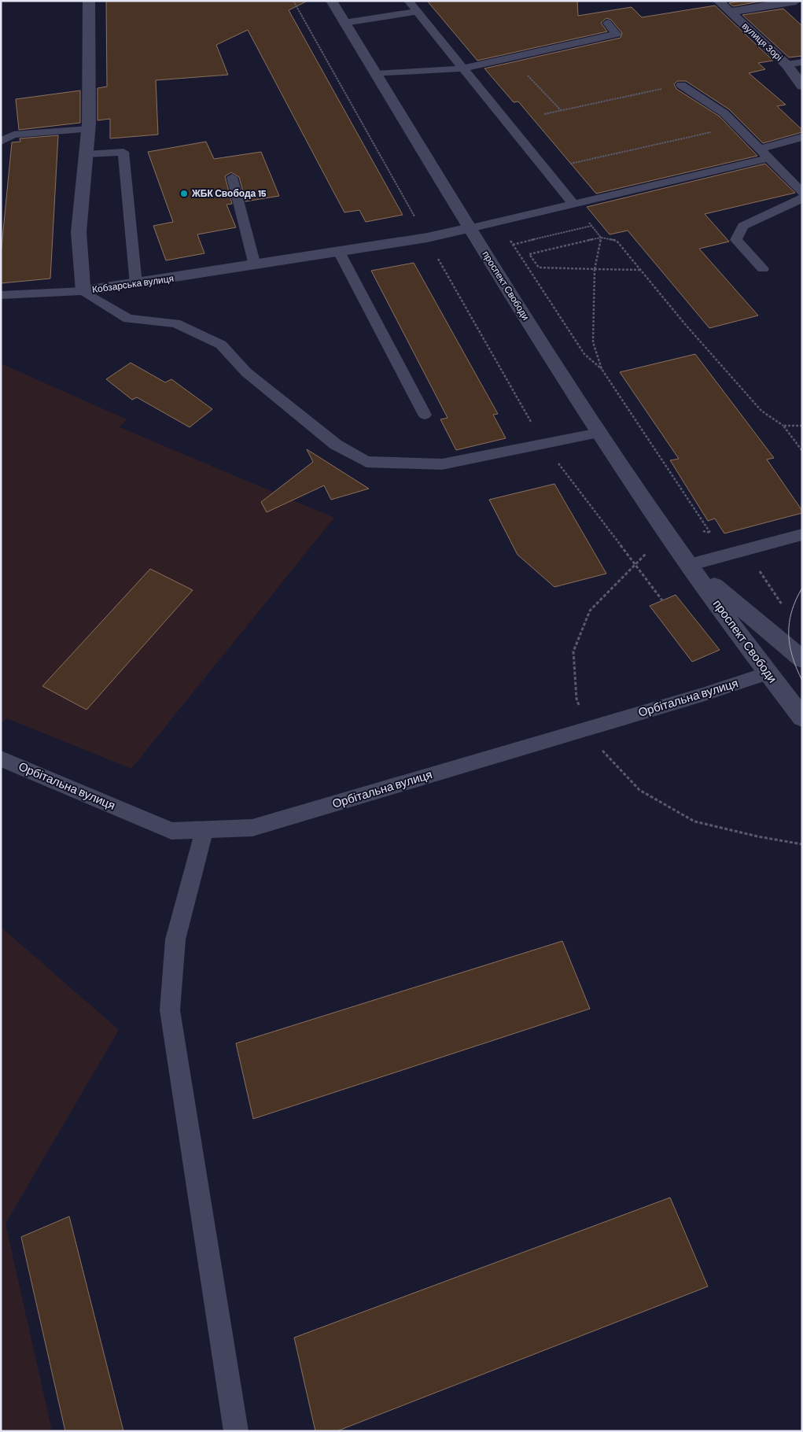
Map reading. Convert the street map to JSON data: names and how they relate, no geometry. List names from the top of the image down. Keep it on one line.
{"streets":{"street":["вулиця Зорі","Кобзарська вулиця","проспект Свободи"],"lane":["Орбітальна вулиця"]},"crossings":[["Кобзарська вулиця","проспект Свободи"],["проспект Свободи","Орбітальна вулиця"]],"places":["ЖБК Свобода 15"]}
